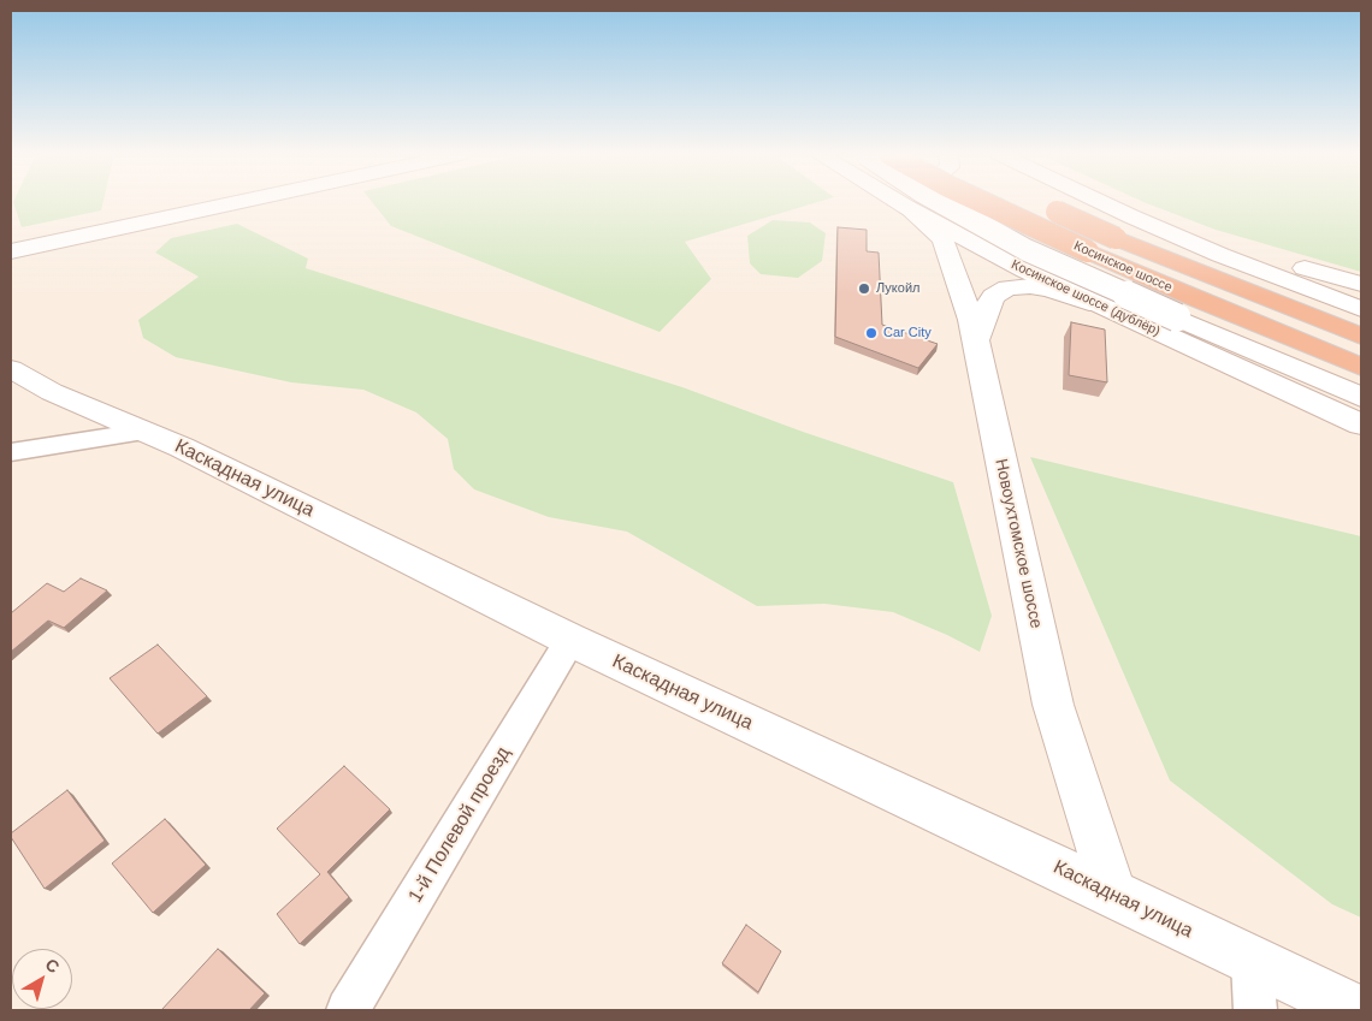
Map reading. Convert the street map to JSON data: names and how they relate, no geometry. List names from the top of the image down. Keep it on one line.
{"streets":{"highway":["Косинское шоссе"],"street":["Косинское шоссе (дублёр)","Каскадная улица","Новоухтомское шоссе","1-й Полевой проезд"]},"crossings":[["Косинское шоссе (дублёр)","Новоухтомское шоссе"],["Каскадная улица","Новоухтомское шоссе"],["Каскадная улица","1-й Полевой проезд"]],"places":["Лукойл","Car City"],"north":"top right"}
